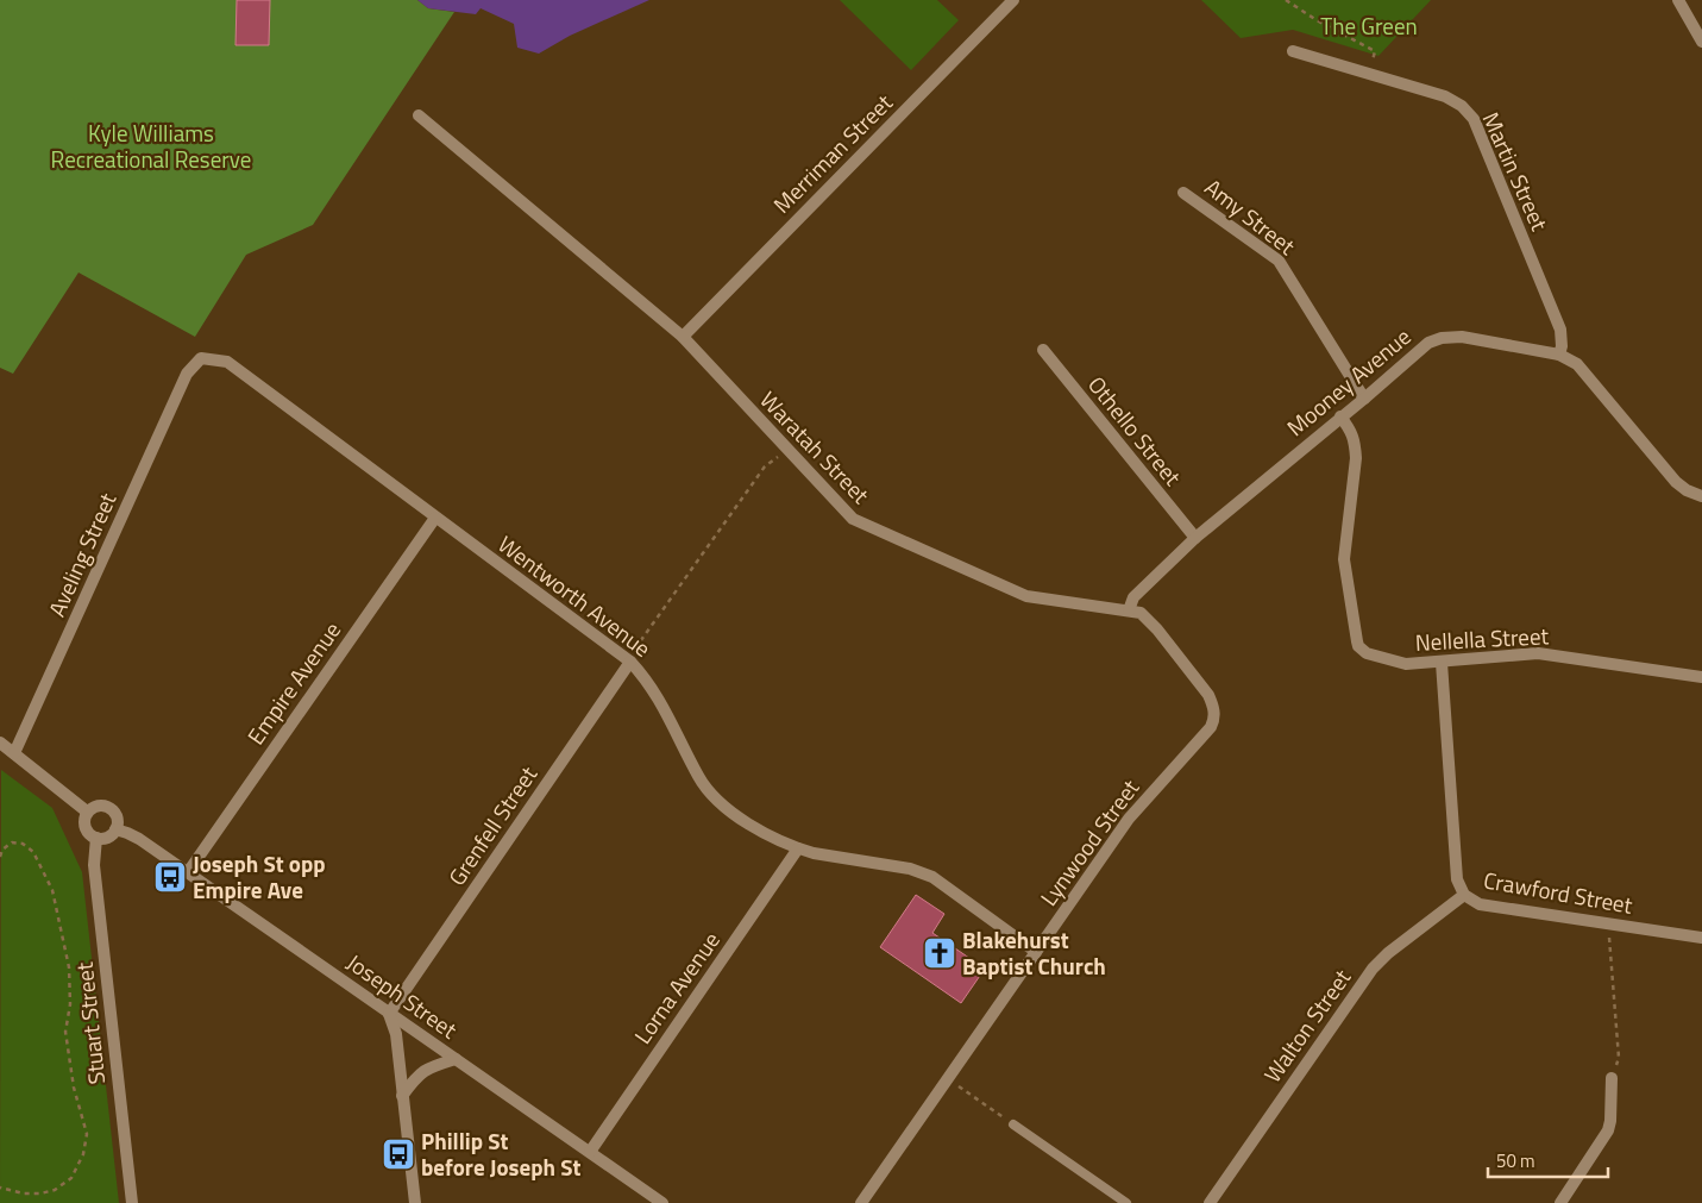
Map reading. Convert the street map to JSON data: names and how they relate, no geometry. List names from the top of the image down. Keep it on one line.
{"streets":{"street":["Merriman Street","Martin Street","Amy Street","Mooney Avenue","Othello Street","Waratah Street","Aveling Street","Wentworth Avenue","Nellella Street","Empire Avenue","Grenfell Street","Lynwood Street","Crawford Street","Lorna Avenue","Joseph Street","Stuart Street","Walton Street"]},"crossings":[["Merriman Street","Waratah Street"],["Martin Street","Mooney Avenue"],["Amy Street","Mooney Avenue"],["Mooney Avenue","Othello Street"],["Mooney Avenue","Waratah Street"],["Mooney Avenue","Nellella Street"],["Waratah Street","Lynwood Street"],["Aveling Street","Wentworth Avenue"],["Wentworth Avenue","Empire Avenue"],["Wentworth Avenue","Grenfell Street"],["Wentworth Avenue","Lynwood Street"],["Wentworth Avenue","Lorna Avenue"],["Nellella Street","Crawford Street"],["Empire Avenue","Joseph Street"],["Grenfell Street","Joseph Street"],["Crawford Street","Walton Street"],["Lorna Avenue","Joseph Street"],["Joseph Street","Stuart Street"]],"parks":["The Green","Kyle Williams Recreational Reserve"],"places":{"bus stop":["Joseph St opp Empire Ave","Phillip St before Joseph St"],"church":["Blakehurst Baptist Church"]},"scale_bar":"50 m"}
